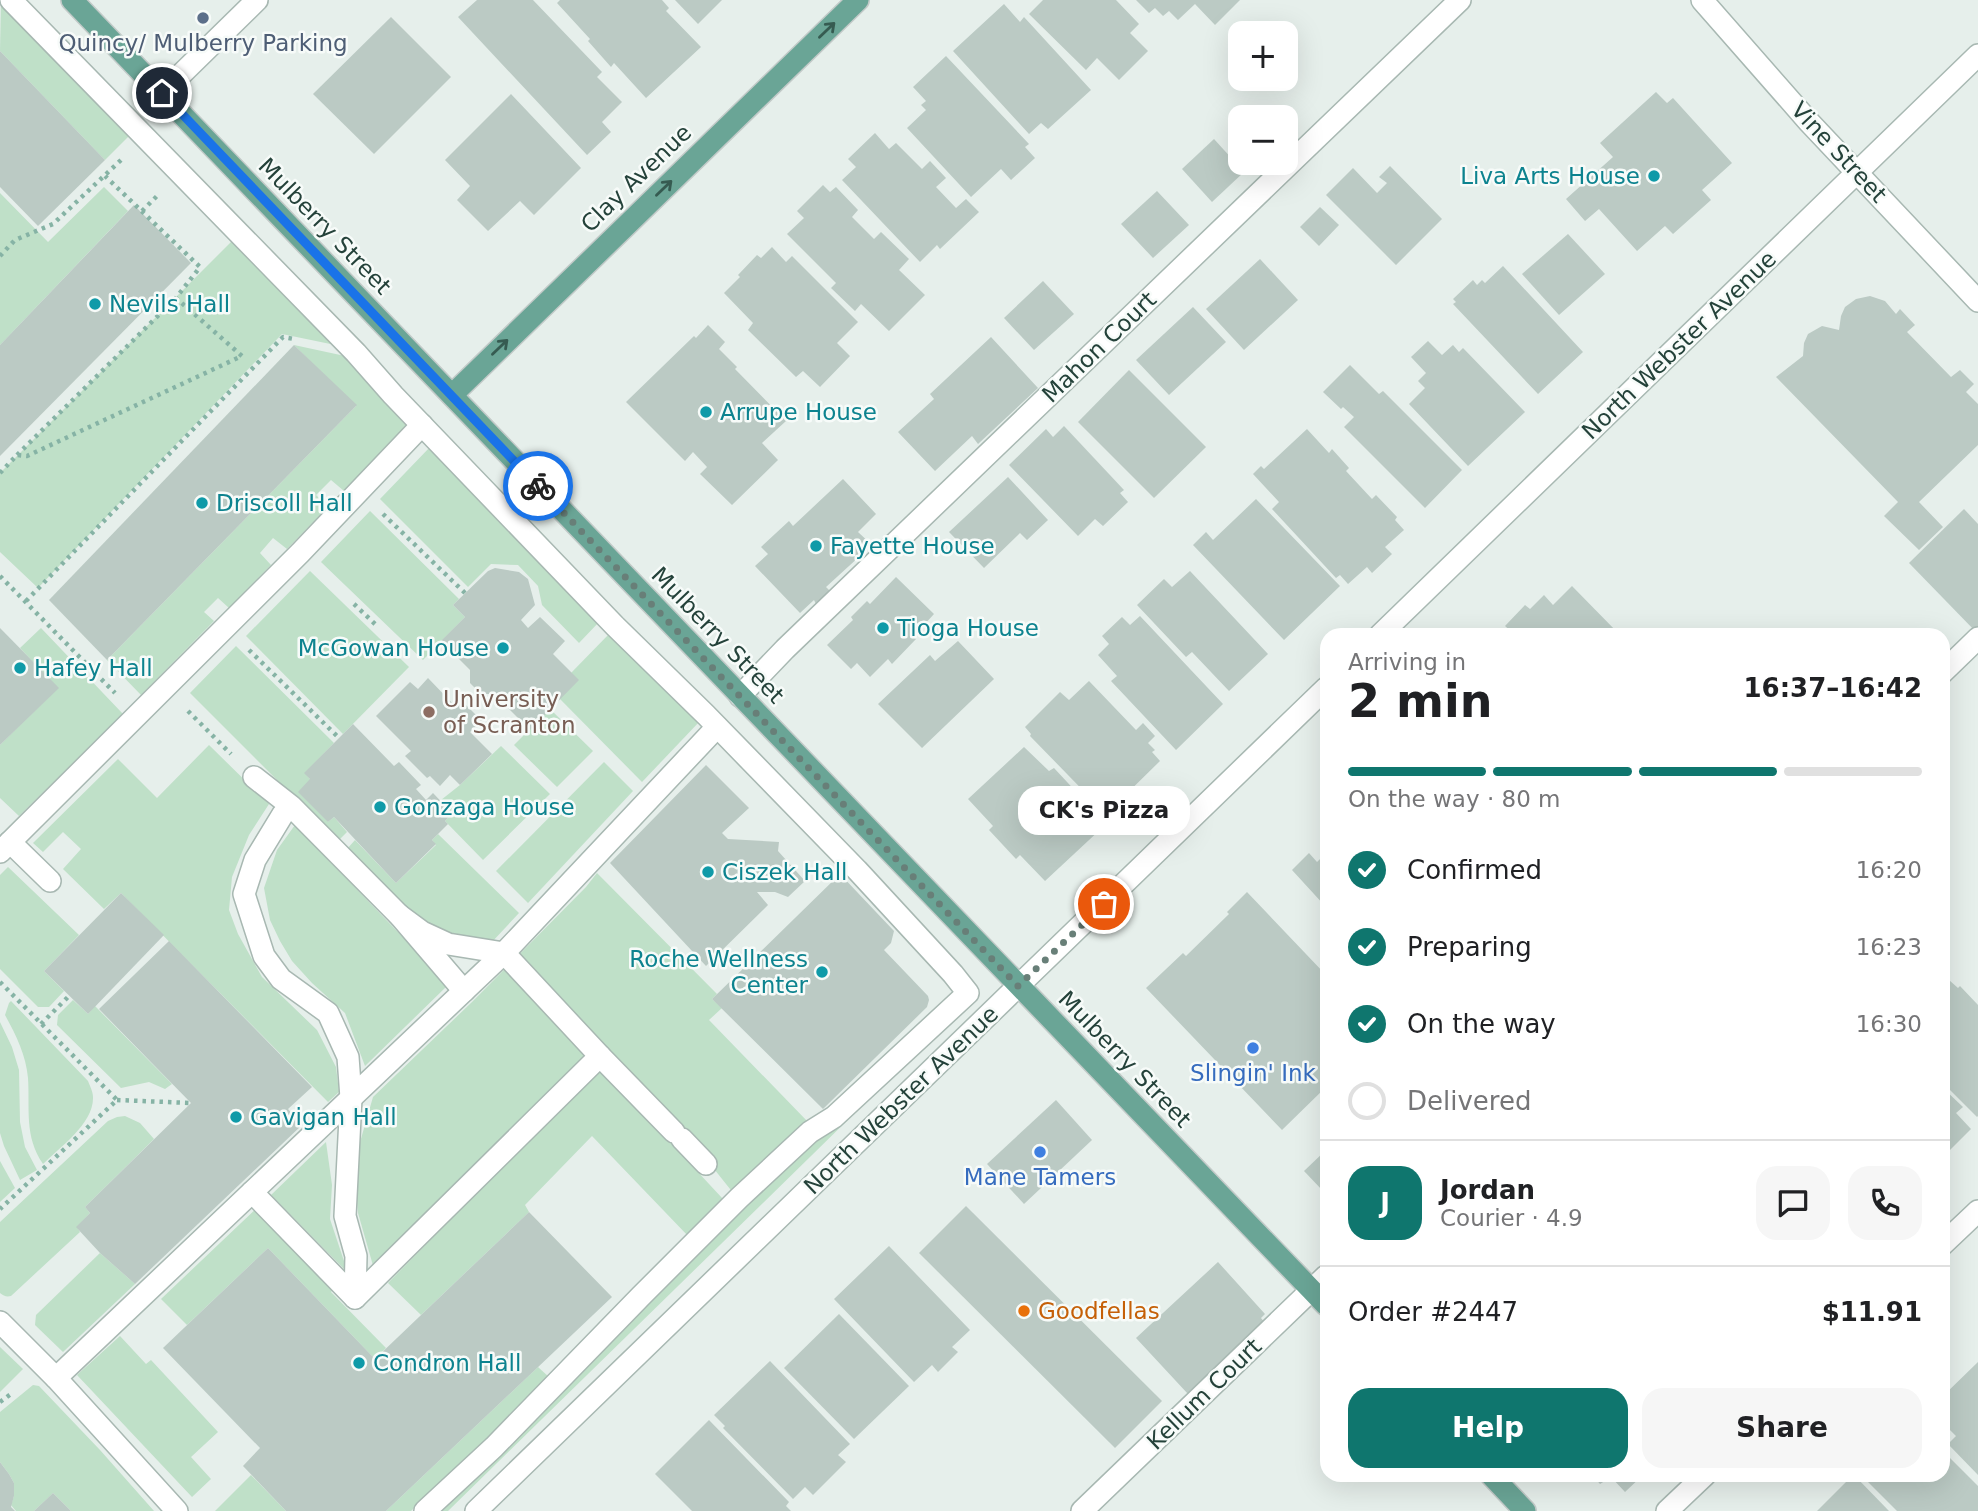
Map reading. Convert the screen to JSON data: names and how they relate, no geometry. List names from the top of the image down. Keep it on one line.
{"streets":{"main road":["Clay Avenue","Mulberry Street"],"street":["Vine Street","North Webster Avenue","Mahon Court","Kellum Court"]},"crossings":[["Vine Street","North Webster Avenue"],["Clay Avenue","Mulberry Street"],["Mulberry Street","North Webster Avenue"],["Mulberry Street","Mahon Court"]],"one_way":["Clay Avenue"],"places":["Quincy/ Mulberry Parking","Liva Arts House","Nevils Hall","Arrupe House","Driscoll Hall","Fayette House","Tioga House","McGowan House","Hafey Hall","University of Scranton","Gonzaga House","Ciszek Hall","CK's Pizza","Roche Wellness Center","Slingin' Ink","Gavigan Hall","Mane Tamers","Goodfellas","Condron Hall"],"page":{"map_buttons":["+","−"],"heading":["2 min","Arriving in","16:37–16:42"],"panel":["Jordan","Courier · 4.9","Order #2447","$11.91"],"bar":"On the way · 80 m","bubble":"CK's Pizza","list":[["Confirmed","16:20"],["Preparing","16:23"],["On the way","16:30"],"Delivered"],"round":"J","buttons":["Help","Share"]}}
